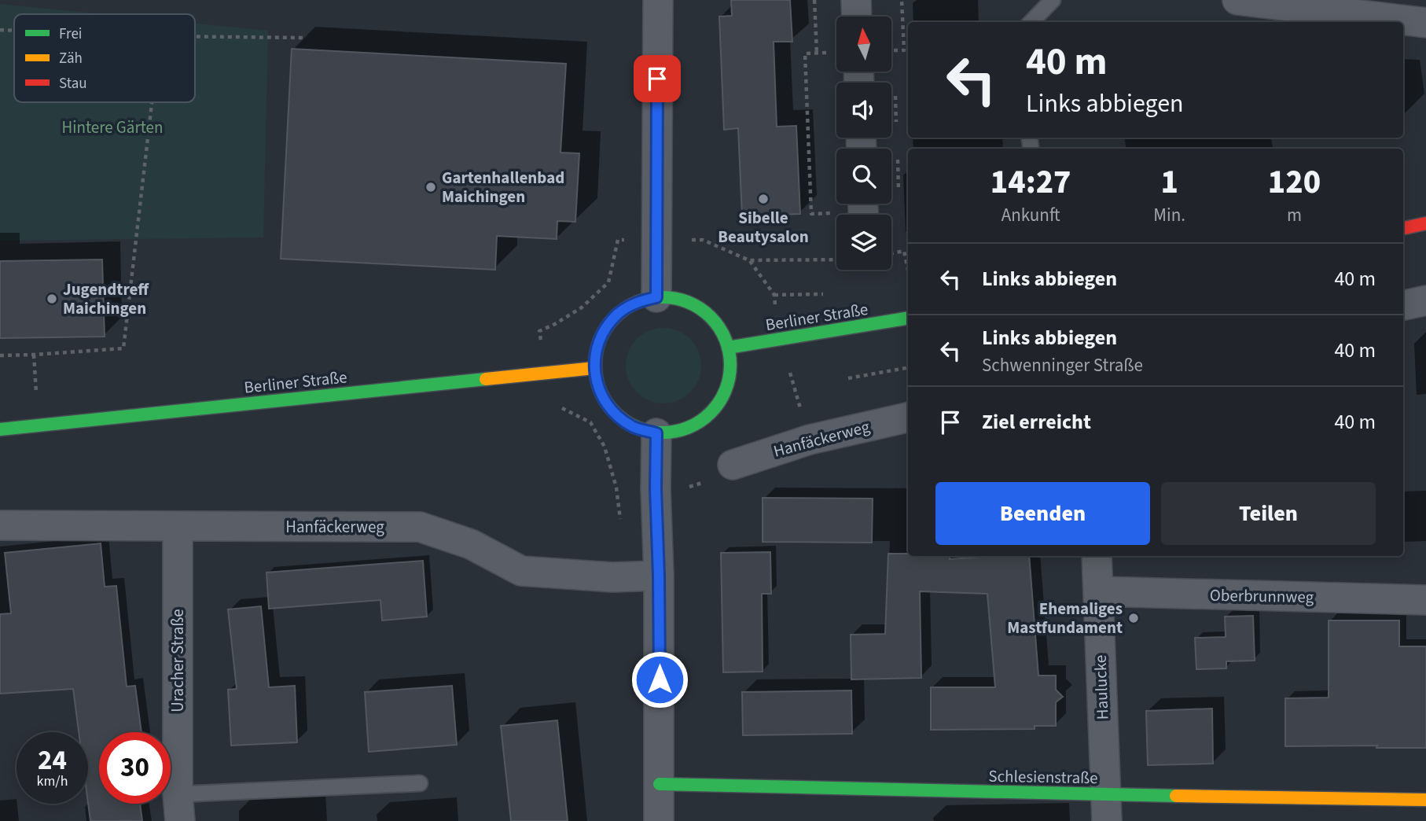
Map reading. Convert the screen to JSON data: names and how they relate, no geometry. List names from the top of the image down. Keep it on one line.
{"streets":{"main road":["Berliner Straße","Schlesienstraße"],"street":["Hanfäckerweg","Oberbrunnweg","Uracher Straße","Haulucke"]},"crossings":[["Hanfäckerweg","Uracher Straße"],["Oberbrunnweg","Haulucke"],["Haulucke","Schlesienstraße"]],"parks":["Hintere Gärten"],"places":["Gartenhallenbad Maichingen","Sibelle Beautysalon","Jugendtreff Maichingen","Ehemaliges Mastfundament"],"legend":["Frei","Zäh","Stau"],"north":"top","page":{"turn":["40 m","Links abbiegen"],"eta":["14:27","Ankunft","1","Min.","120","m"],"list":[{"name":"Links abbiegen","value":"40 m"},{"name":"Links abbiegen","note":"Schwenninger Straße","value":"40 m"},{"name":"Ziel erreicht","value":"40 m"}],"buttons":["Beenden","Teilen"],"speed":"24 km/h","limit":"30"}}
